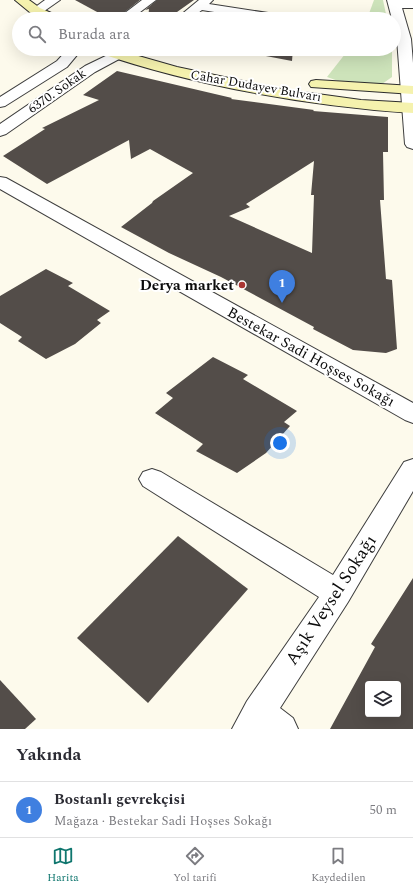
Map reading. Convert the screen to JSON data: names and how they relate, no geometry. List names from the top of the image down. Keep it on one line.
{"streets":{"main road":["Cahar Dudayev Bulvarı"],"street":["6370. Sokak","Bestekar Sadi Hoşses Sokağı","Aşık Veysel Sokağı"]},"places":["Derya market"],"page":{"search":"Burada ara","pins":"1","heading":"Yakında","list":[{"mark":"1","name":"Bostanlı gevrekçisi","note":"Mağaza · Bestekar Sadi Hoşses Sokağı","value":"50 m"}],"nav":["Harita","Yol tarifi","Kaydedilen"]}}
